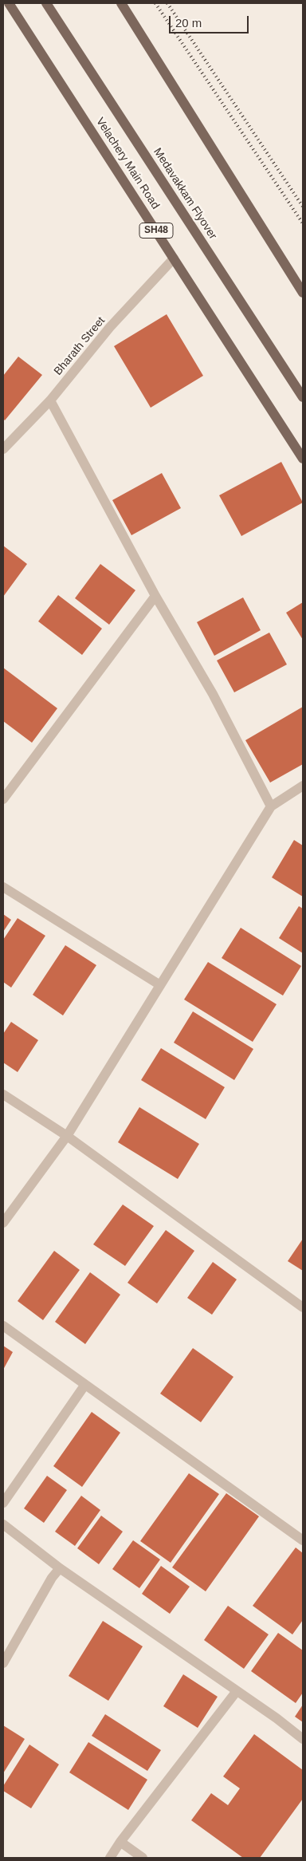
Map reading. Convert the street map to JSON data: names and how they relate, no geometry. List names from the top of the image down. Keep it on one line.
{"streets":{"main road":["Velachery Main Road","Medavakkam Flyover","SH48"],"street":["Bharath Street"]},"crossings":[["Velachery Main Road","Bharath Street"]],"scale_bar":"20 m"}
